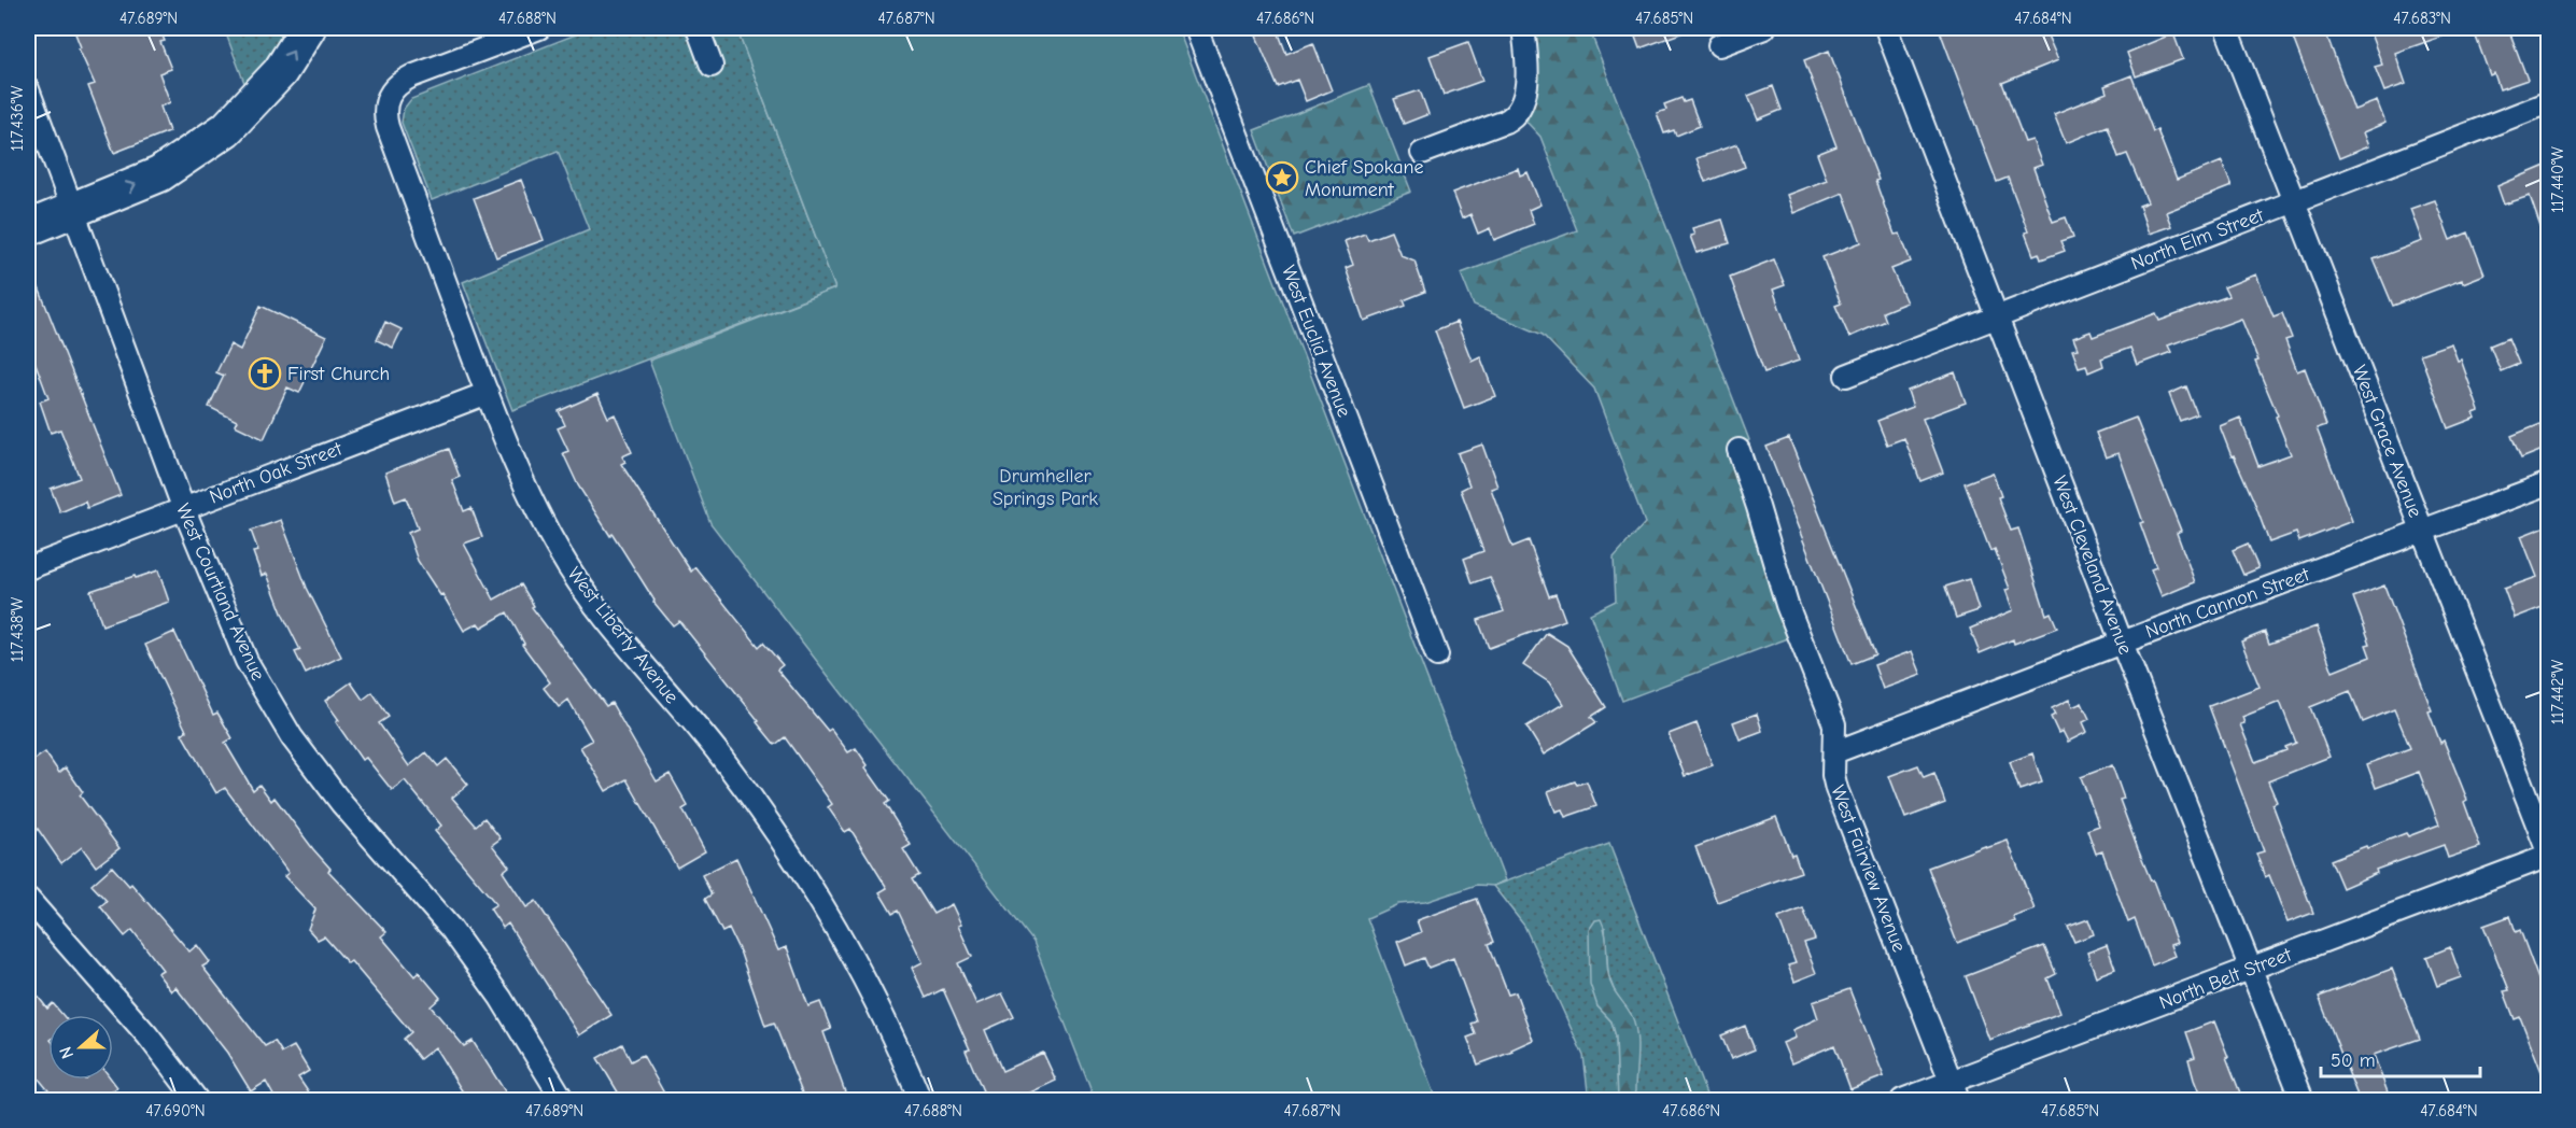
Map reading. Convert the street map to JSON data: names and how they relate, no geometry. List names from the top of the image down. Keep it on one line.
{"streets":{"street":["North Elm Street","West Euclid Avenue","West Grace Avenue","North Oak Street","West Cleveland Avenue","West Courtland Avenue","North Cannon Street","West Liberty Avenue","West Fairview Avenue","North Belt Street"]},"crossings":[["North Elm Street","West Grace Avenue"],["North Elm Street","West Cleveland Avenue"],["West Grace Avenue","North Cannon Street"],["West Grace Avenue","North Belt Street"],["North Oak Street","West Courtland Avenue"],["North Oak Street","West Liberty Avenue"],["West Cleveland Avenue","North Cannon Street"],["West Cleveland Avenue","North Belt Street"],["North Cannon Street","West Fairview Avenue"],["West Fairview Avenue","North Belt Street"]],"parks":["Drumheller Springs Park"],"places":{"place":["Chief Spokane Monument"],"church":["First Church"]},"scale_bar":"50 m","north":"left","coordinates":["47.689°N","47.688°N","47.687°N","47.686°N","47.685°N","47.684°N","47.683°N","117.436°W","117.440°W","117.438°W","117.442°W","47.690°N"]}
